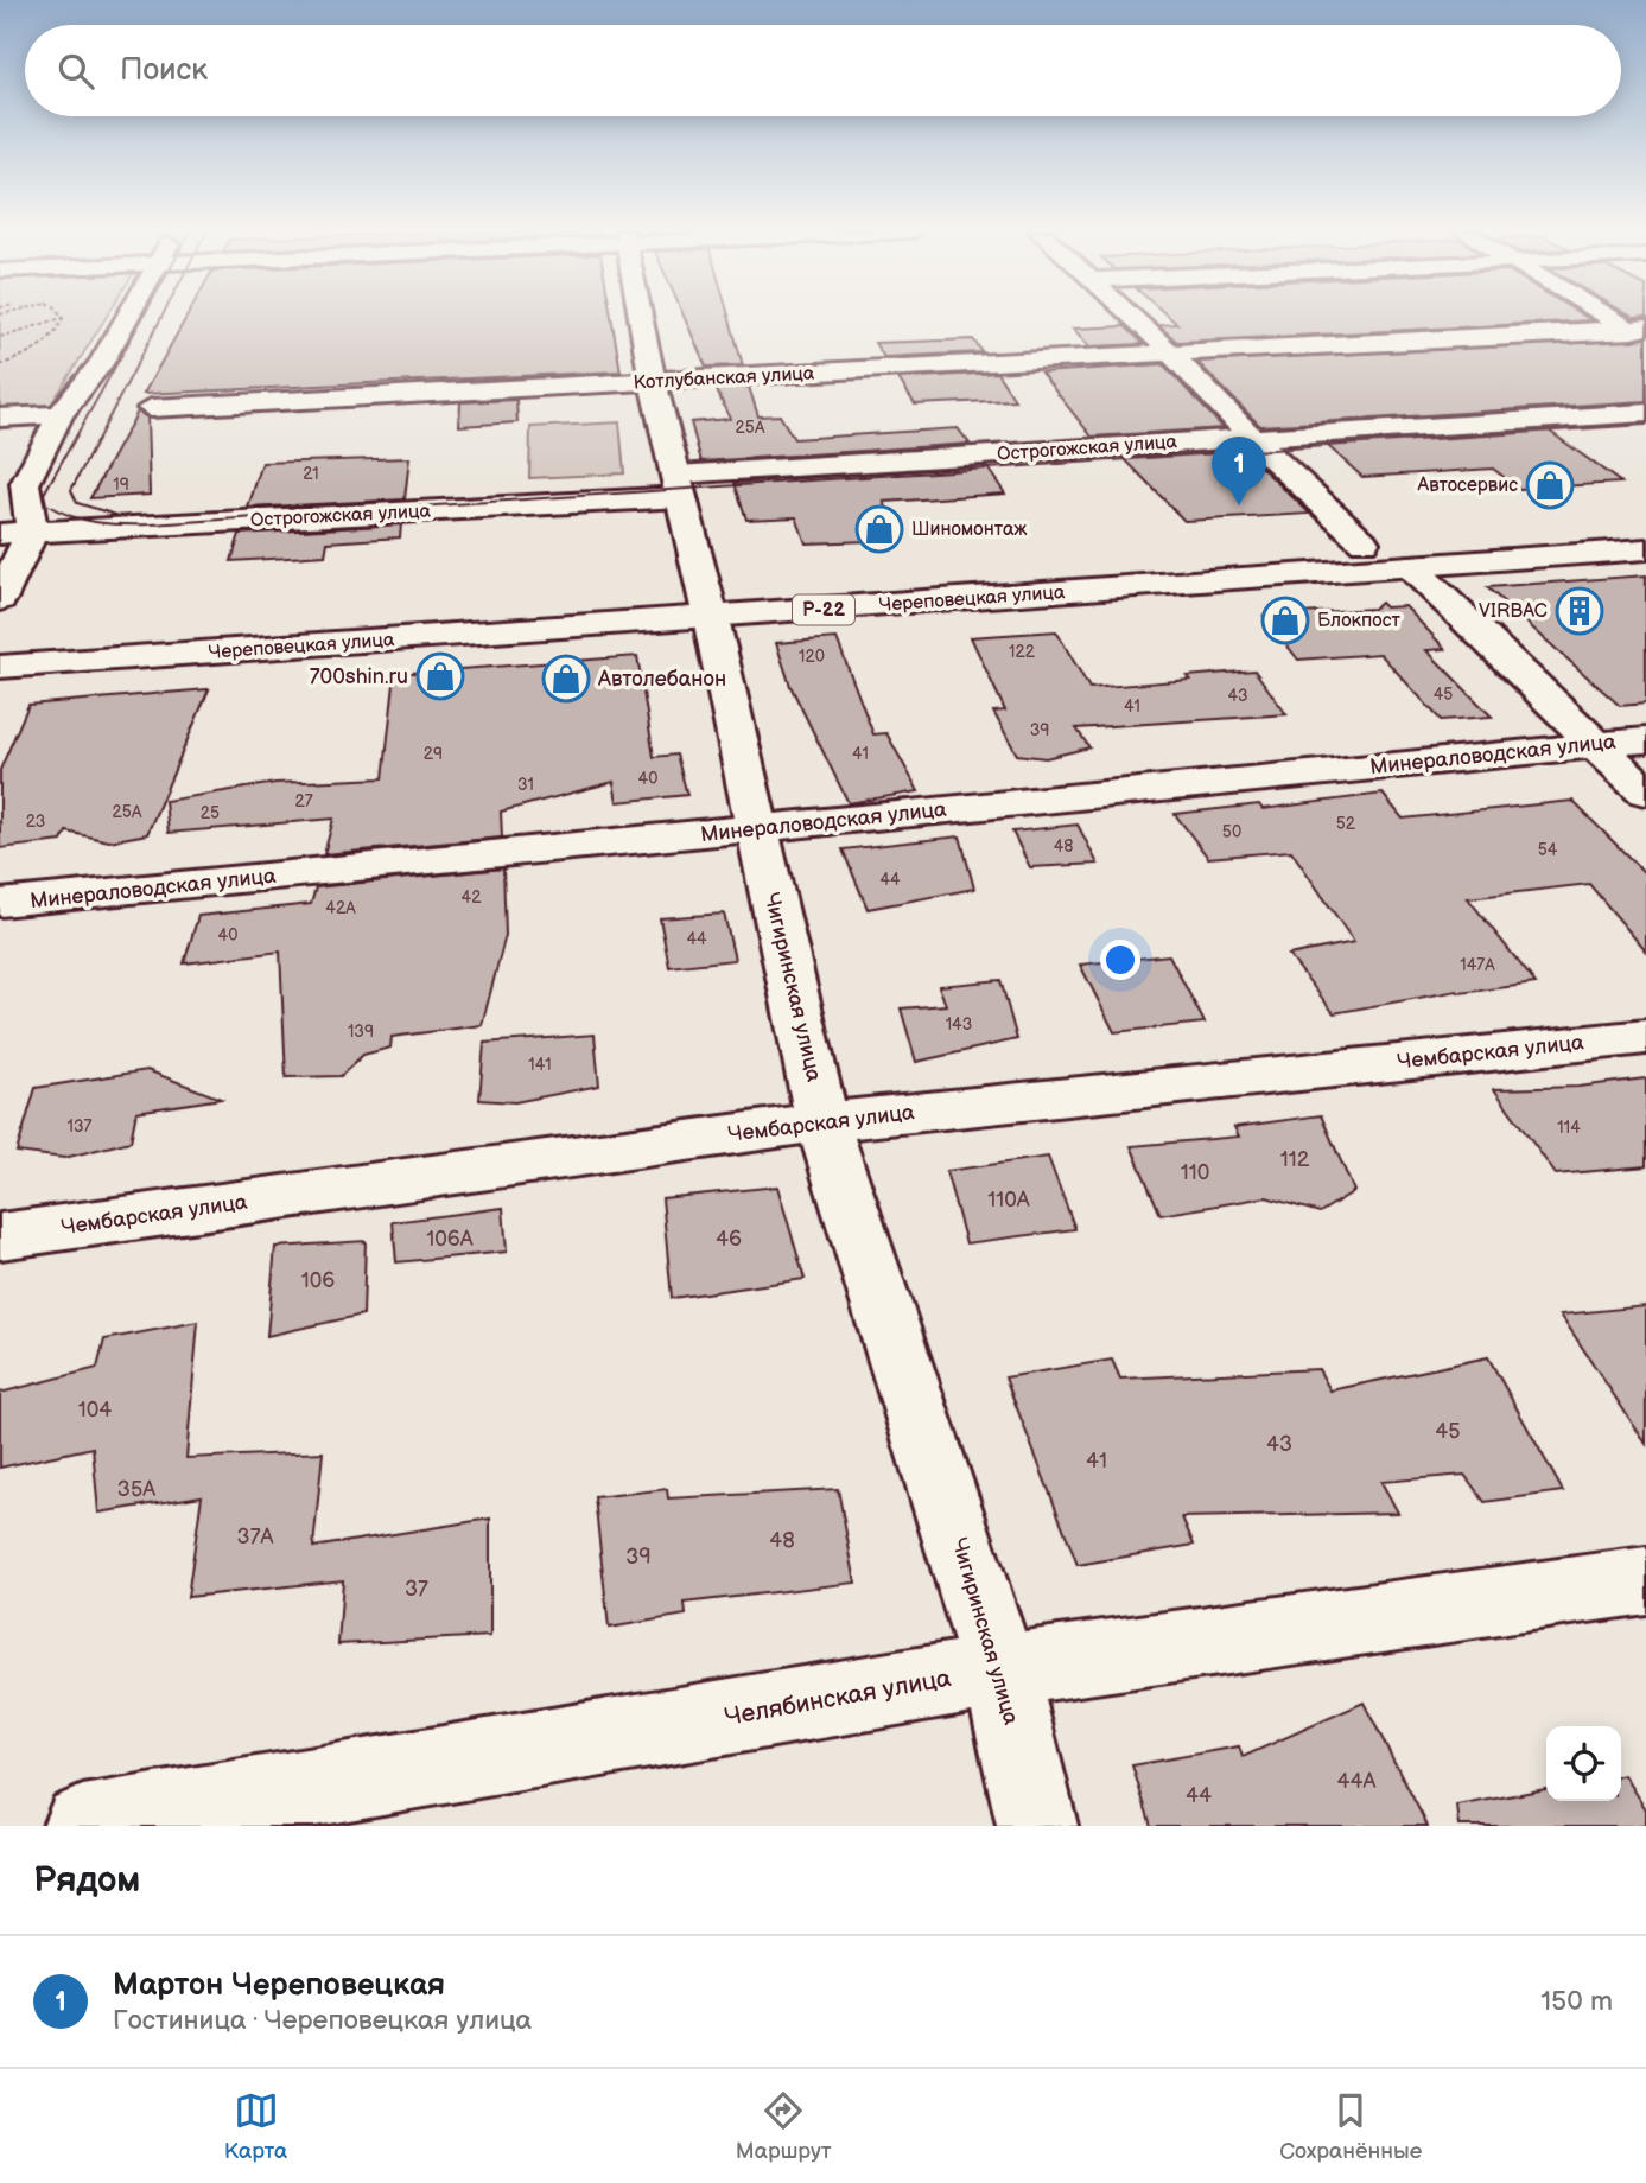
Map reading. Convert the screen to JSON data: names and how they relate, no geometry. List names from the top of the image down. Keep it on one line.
{"streets":{"main road":["Котлубанская улица","Острогожская улица","Череповецкая улица","Р-22","Минераловодская улица","Чигиринская улица","Чембарская улица","Челябинская улица"]},"crossings":[["Котлубанская улица","Чигиринская улица"],["Острогожская улица","Чигиринская улица"],["Череповецкая улица","Чигиринская улица"],["Минераловодская улица","Чигиринская улица"],["Чигиринская улица","Чембарская улица"],["Чигиринская улица","Челябинская улица"]],"places":{"shop":["Автосервис","Шиномонтаж","Блокпост","700shin.ru","Автолебанон"],"building":["VIRBAC"]},"house_numbers":["25А","21","19","122","120","45","43","41","39","29","41","40","31","27","25А","25","23","52","50","48","54","44","42","42А","40","44","147А","143","139","141","137","114","112","110","110А","106А","46","106","104","45","43","41","35А","37А","48","39","37","44А","44"],"page":{"search":"Поиск","pins":"1","heading":"Рядом","list":[{"mark":"1","name":"Мартон Череповецкая","note":"Гостиница · Череповецкая улица","value":"150 m"}],"nav":["Карта","Маршрут","Сохранённые"]}}
